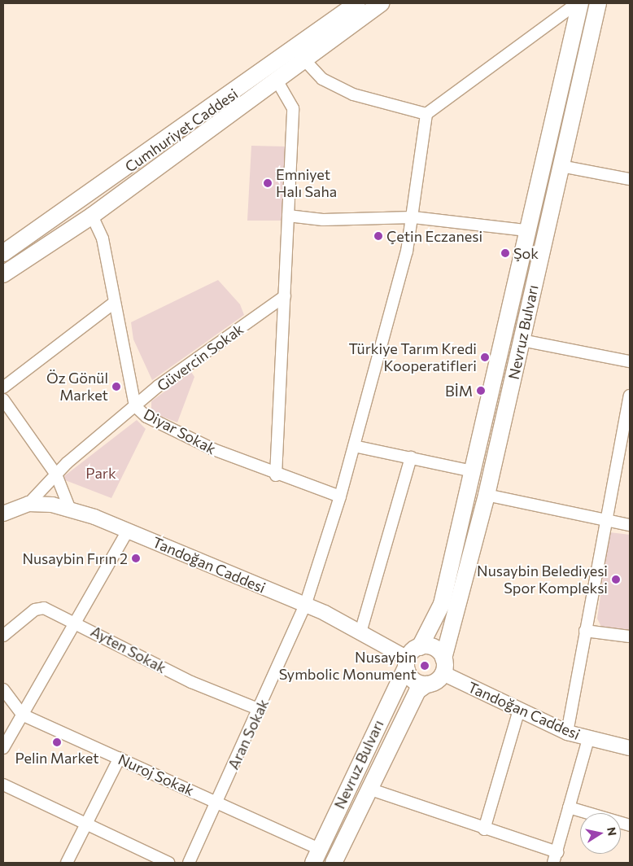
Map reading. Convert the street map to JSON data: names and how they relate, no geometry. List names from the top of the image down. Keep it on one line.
{"streets":{"main road":["Cumhuriyet Caddesi","Nevruz Bulvarı"],"street":["Güvercin Sokak","Diyar Sokak","Tandoğan Caddesi","Ayten Sokak","Aran Sokak","Nuroj Sokak"]},"crossings":[["Nevruz Bulvarı","Tandoğan Caddesi"],["Nevruz Bulvarı","Nuroj Sokak"],["Güvercin Sokak","Diyar Sokak"],["Güvercin Sokak","Tandoğan Caddesi"],["Diyar Sokak","Aran Sokak"],["Tandoğan Caddesi","Aran Sokak"],["Ayten Sokak","Aran Sokak"],["Aran Sokak","Nuroj Sokak"]],"parks":["Park"],"places":["Emniyet Halı Saha","Çetin Eczanesi","Şok","Türkiye Tarım Kredi Kooperatifleri","Öz Gönül Market","BİM","Nusaybin Fırın 2","Nusaybin Belediyesi Spor Kompleksi","Nusaybin Symbolic Monument","Pelin Market"],"north":"right"}
